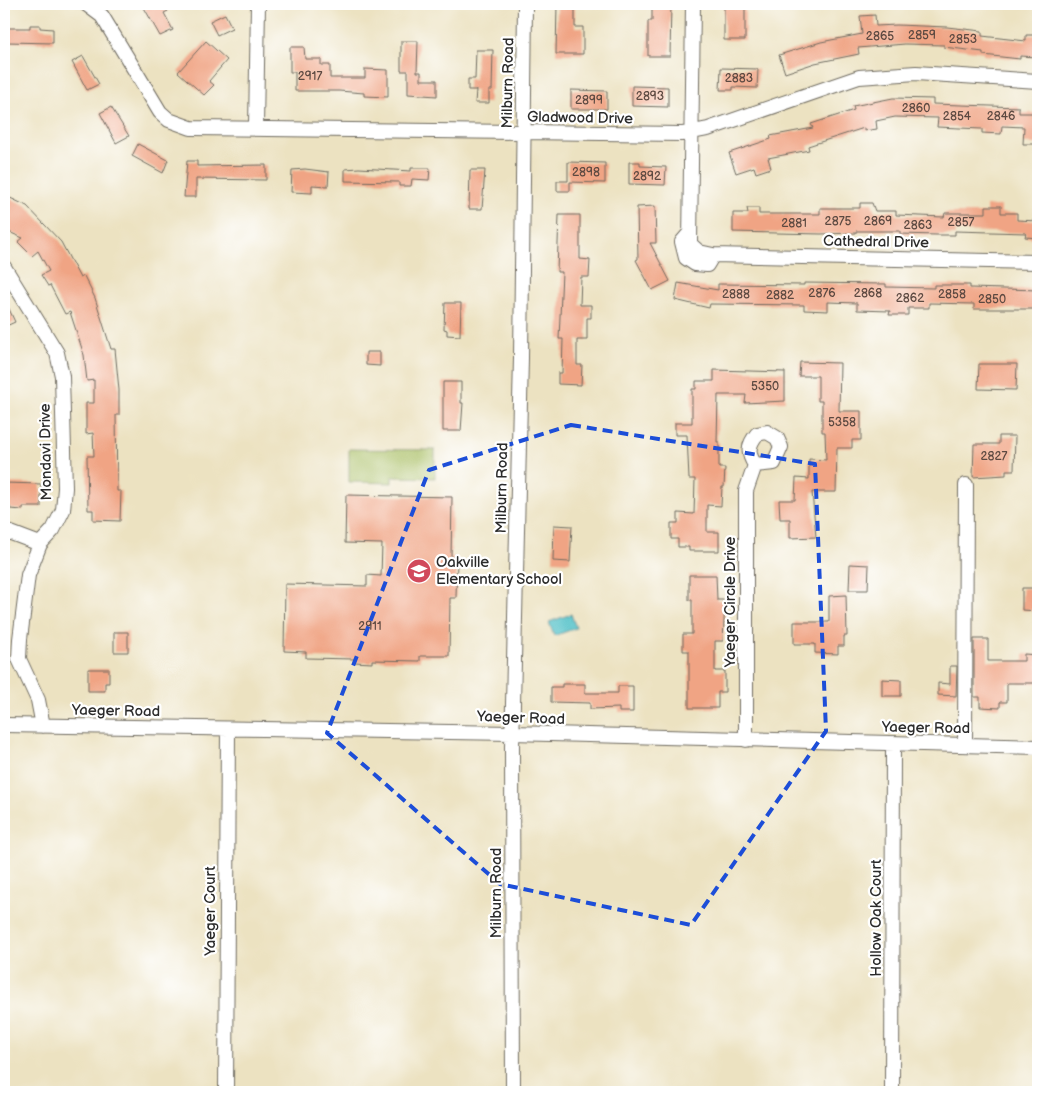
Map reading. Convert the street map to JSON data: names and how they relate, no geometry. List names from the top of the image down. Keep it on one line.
{"streets":{"street":["Milburn Road","Gladwood Drive","Cathedral Drive","Mondavi Drive","Yaeger Circle Drive","Yaeger Road","Yaeger Court","Hollow Oak Court"]},"crossings":[["Milburn Road","Gladwood Drive"],["Milburn Road","Yaeger Road"],["Gladwood Drive","Cathedral Drive"],["Mondavi Drive","Yaeger Road"],["Yaeger Circle Drive","Yaeger Road"],["Yaeger Road","Yaeger Court"],["Yaeger Road","Hollow Oak Court"]],"places":{"school or university":["Oakville Elementary School"]},"house_numbers":["2859","2865","2853","2917","2883","2893","2899","2860","2854","2846","2898","2892","2875","2869","2857","2881","2863","2876","2868","2888","2858","2882","2862","2850","5350","5358","2827","2911"]}
